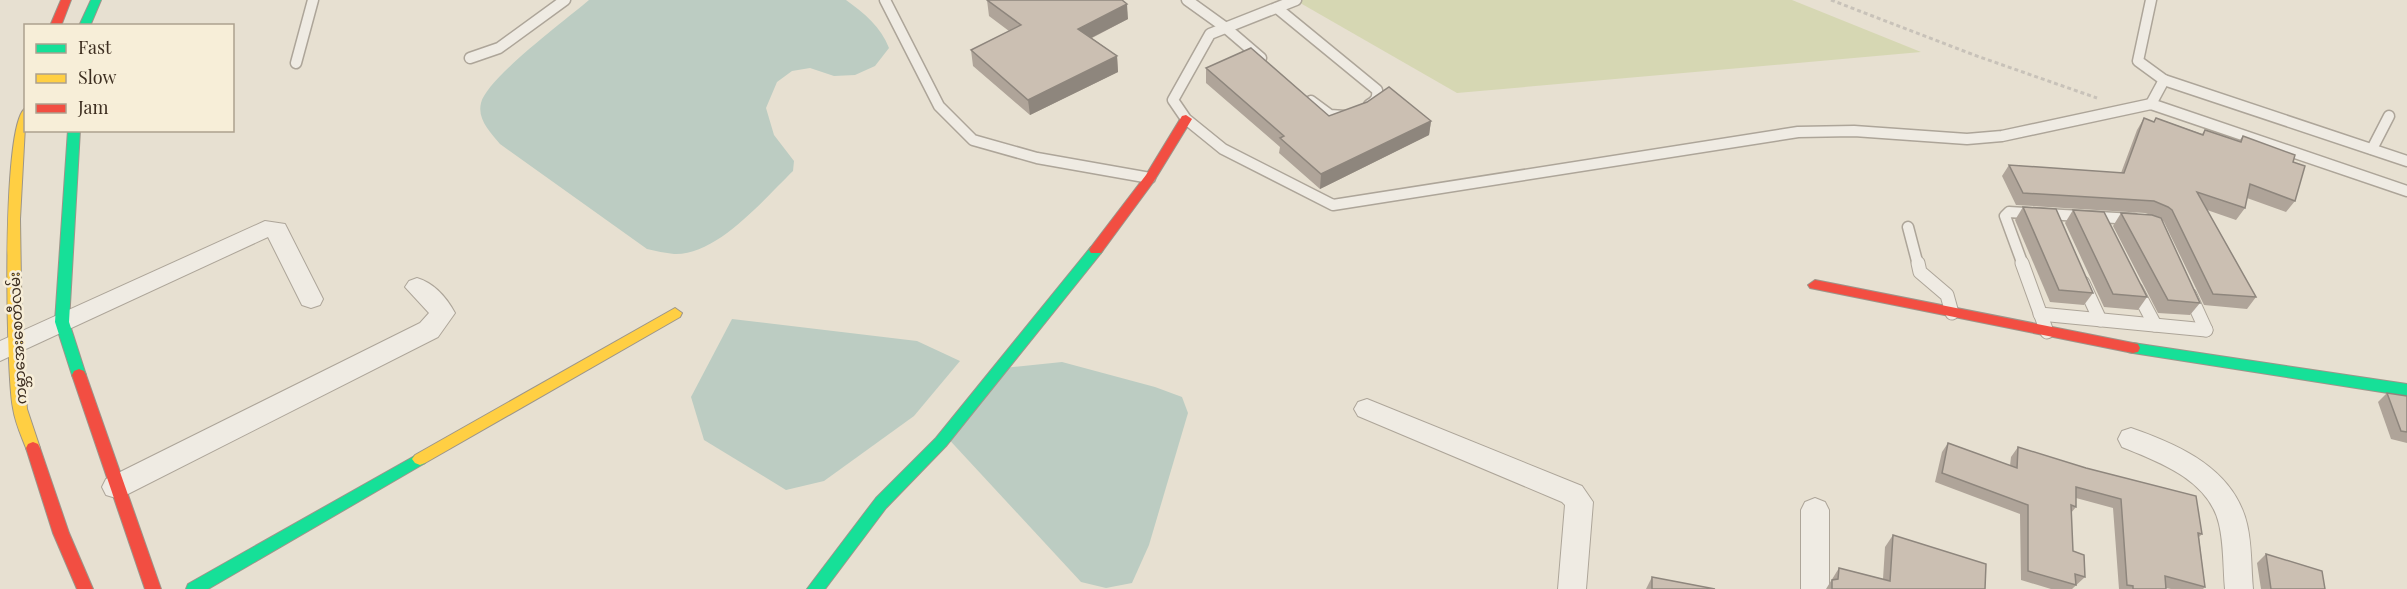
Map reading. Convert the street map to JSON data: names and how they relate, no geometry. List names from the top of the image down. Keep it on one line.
{"streets":{"street":["ကမ္ဘာအေးစေတီလမ်း"]},"legend":["Fast","Slow","Jam"]}
